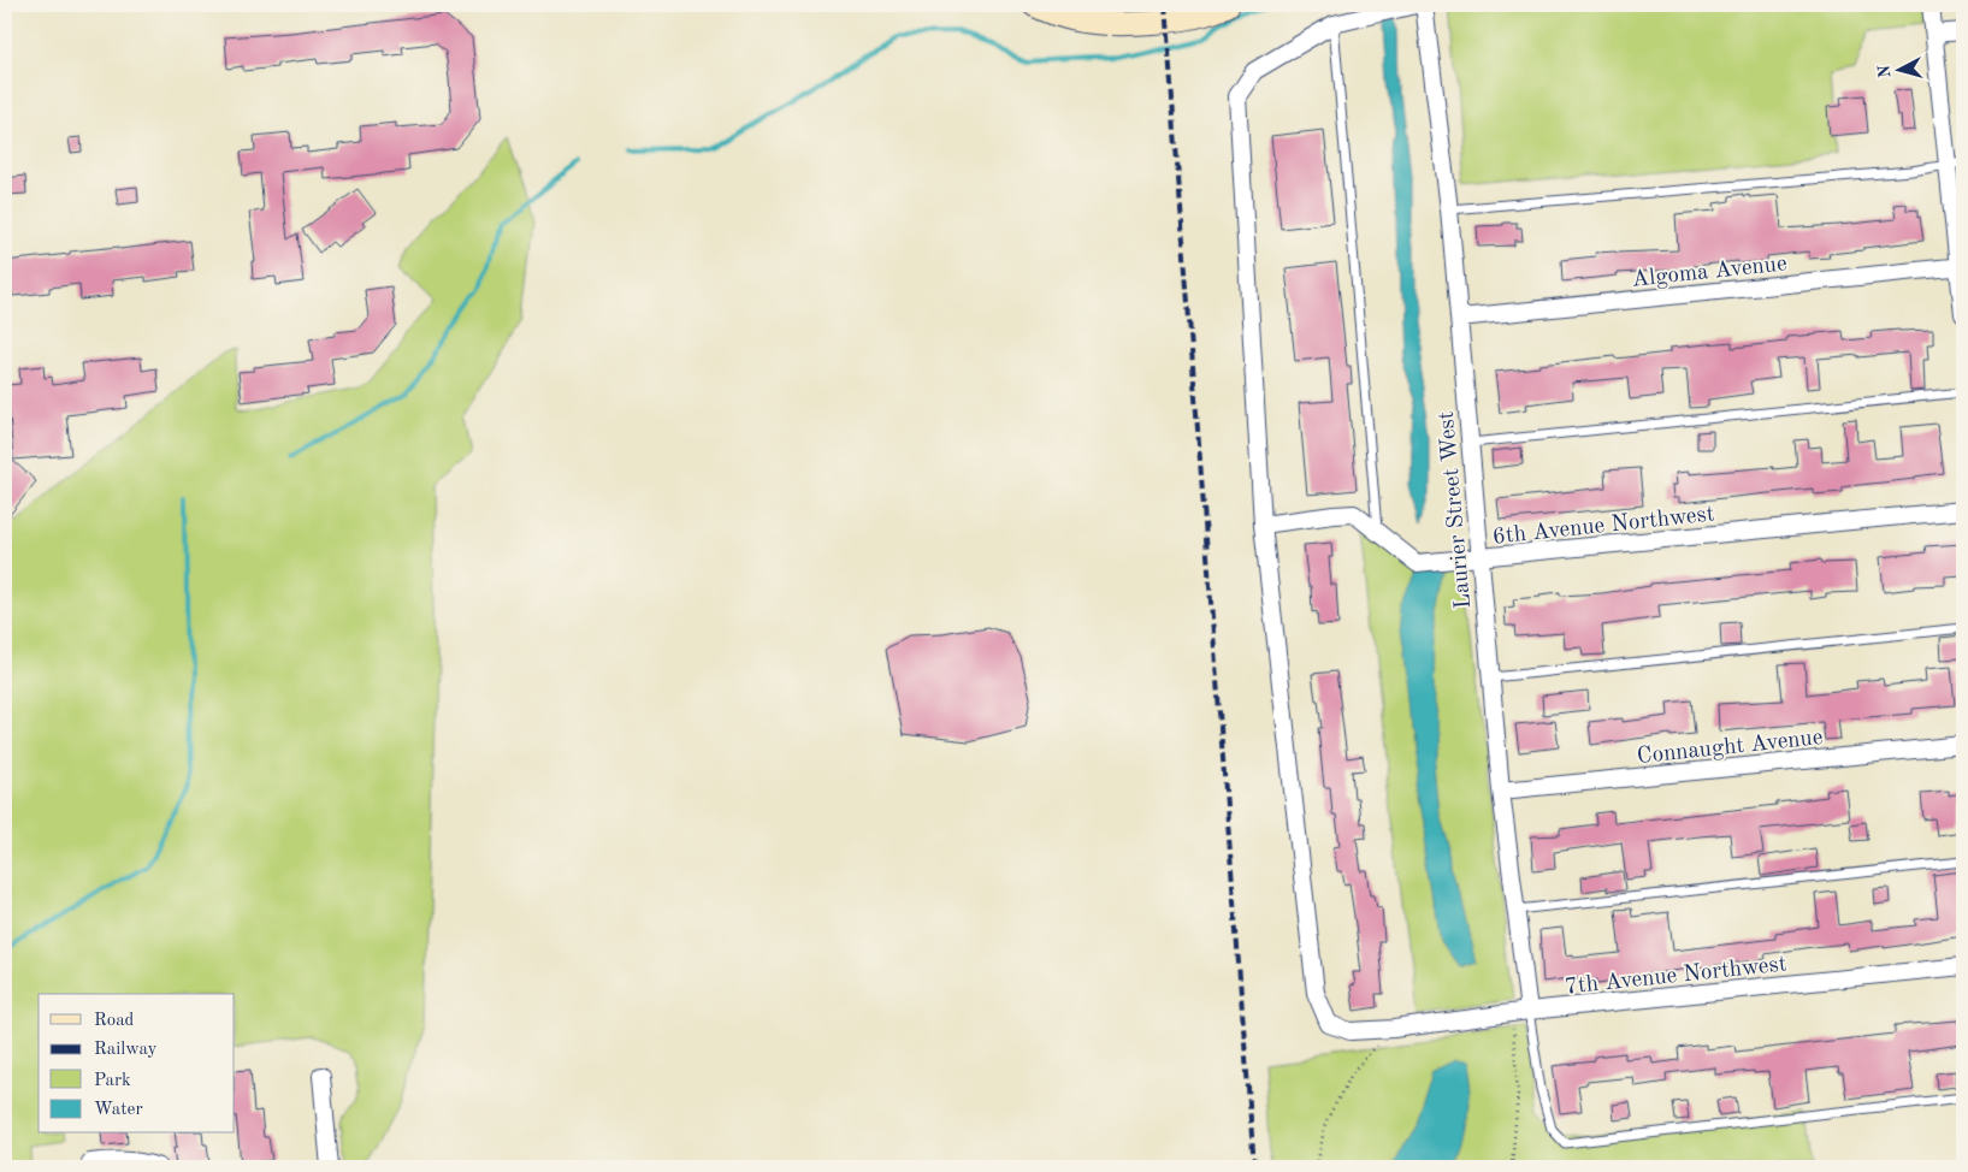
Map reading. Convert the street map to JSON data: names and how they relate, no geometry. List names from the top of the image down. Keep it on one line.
{"streets":{"street":["Algoma Avenue","Laurier Street West","6th Avenue Northwest","Connaught Avenue","7th Avenue Northwest"]},"crossings":[["Algoma Avenue","Laurier Street West"],["Laurier Street West","6th Avenue Northwest"],["Laurier Street West","Connaught Avenue"],["Laurier Street West","7th Avenue Northwest"],["6th Avenue Northwest","7th Avenue Northwest"]],"legend":["Road","Railway","Park","Water"],"north":"left"}
